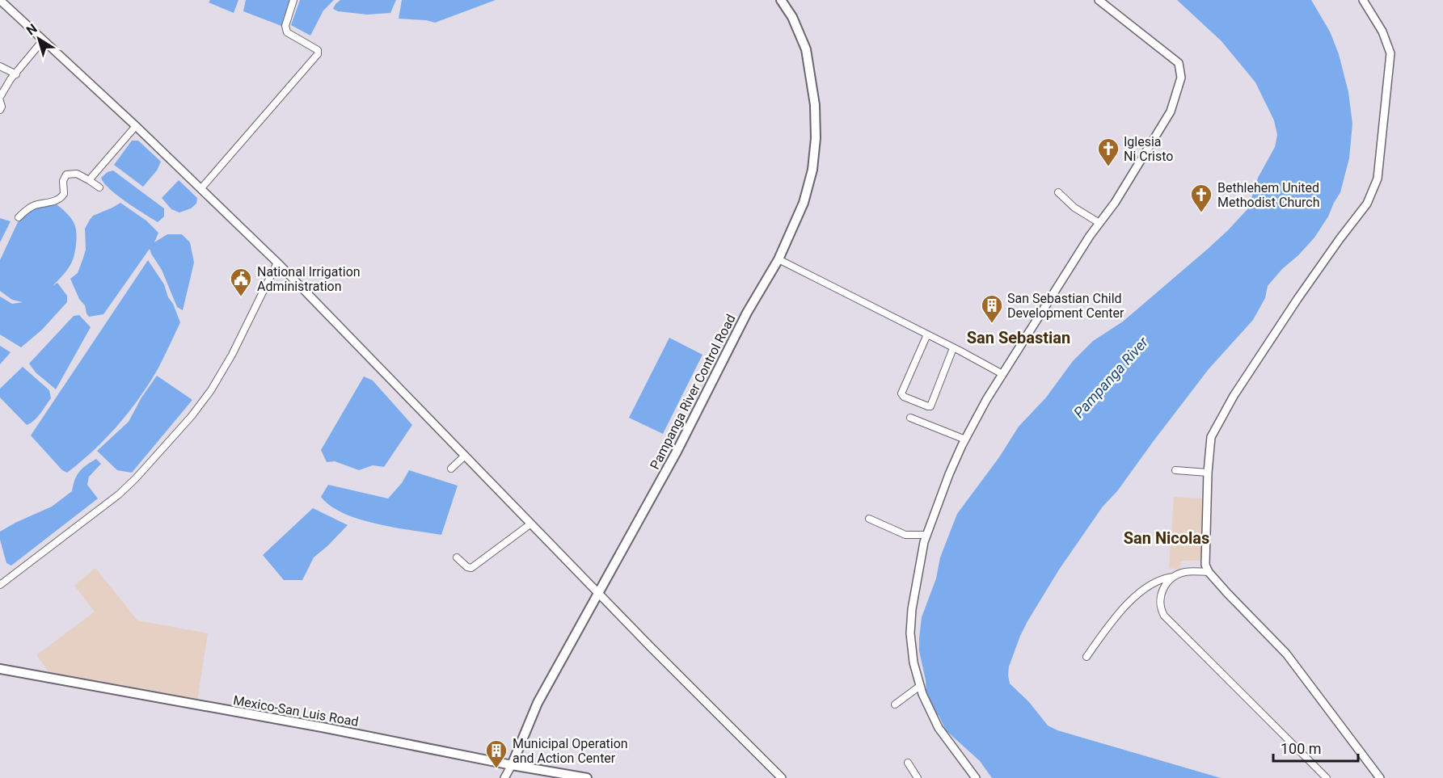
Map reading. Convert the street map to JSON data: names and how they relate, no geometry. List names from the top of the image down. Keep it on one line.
{"streets":{"main road":["Pampanga River Control Road","Mexico-San Luis Road"]},"crossings":[["Pampanga River Control Road","Mexico-San Luis Road"]],"districts":["San Sebastian","San Nicolas"],"water":["Pampanga River"],"places":{"church":["Iglesia Ni Cristo","Bethlehem United Methodist Church"],"public building":["National Irrigation Administration"],"building":["San Sebastian Child Development Center","Municipal Operation and Action Center"]},"scale_bar":"100 m","north":"top left"}
